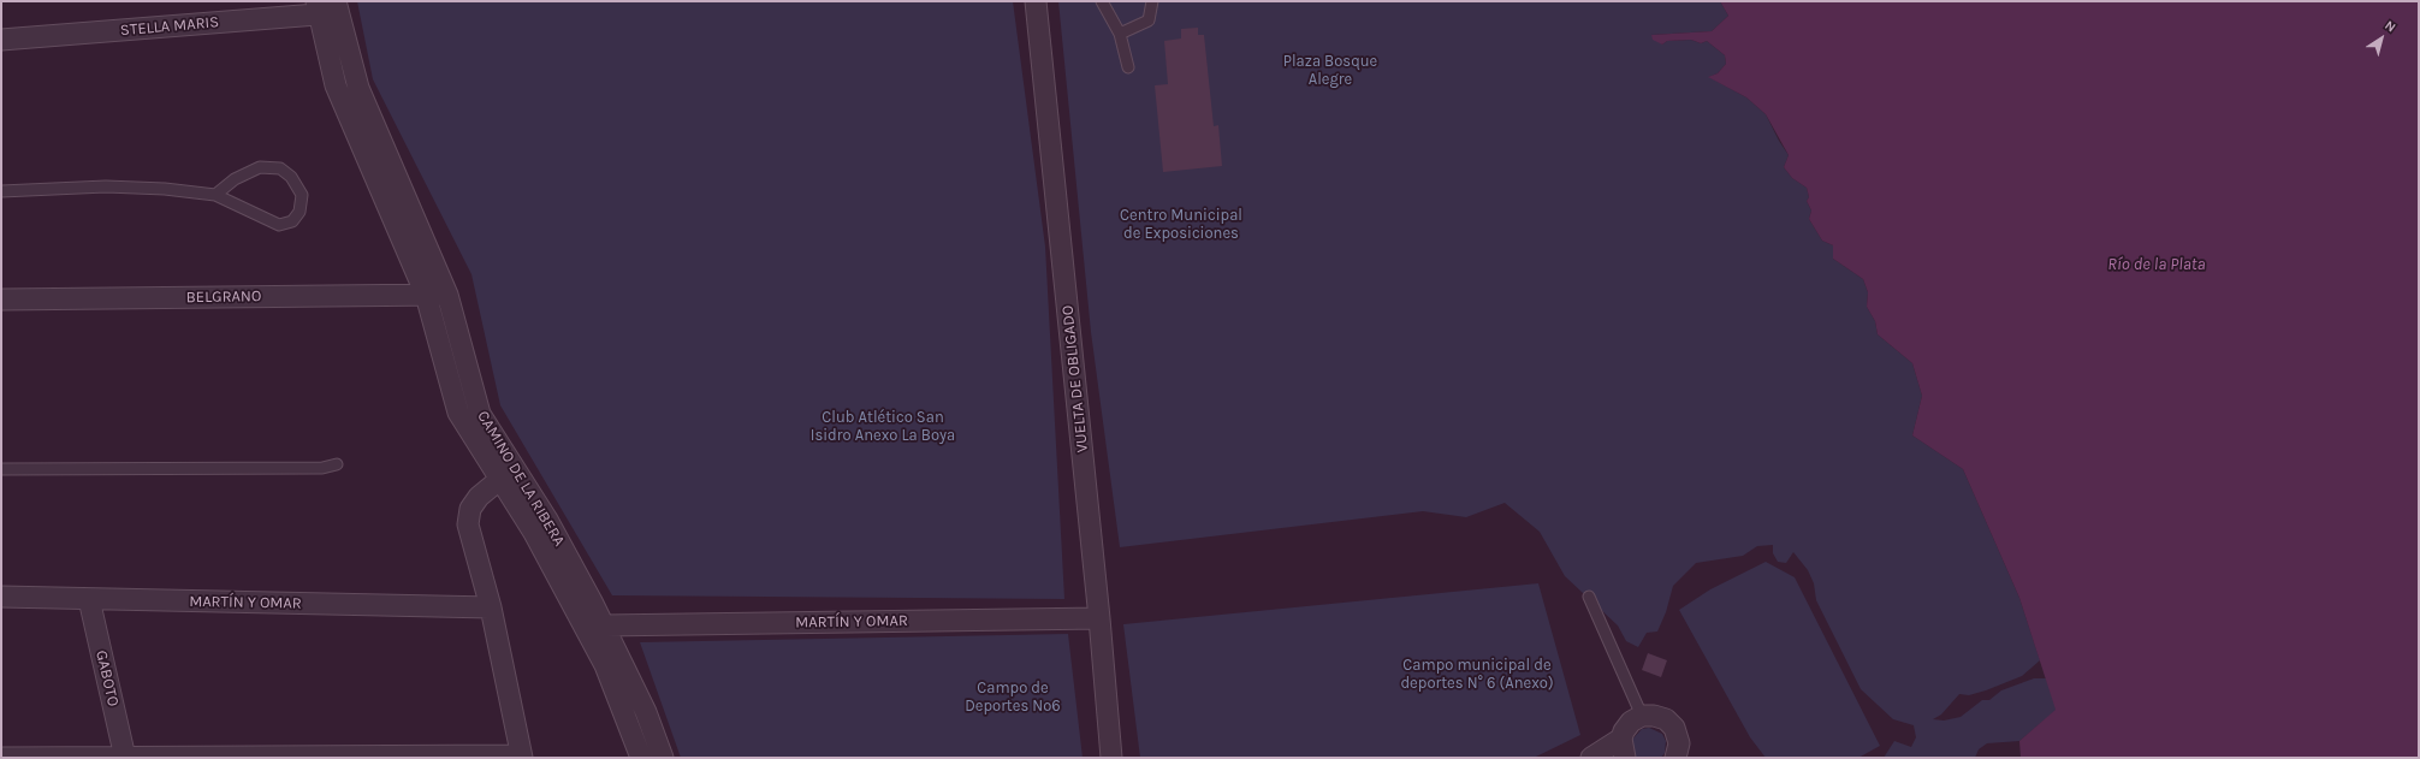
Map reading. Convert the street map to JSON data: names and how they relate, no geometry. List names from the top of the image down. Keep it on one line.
{"streets":{"street":["STELLA MARIS","BELGRANO","VUELTA DE OBLIGADO","CAMINO DE LA RIBERA","MARTÍN Y OMAR","GABOTO"]},"crossings":[["STELLA MARIS","CAMINO DE LA RIBERA"],["BELGRANO","CAMINO DE LA RIBERA"],["VUELTA DE OBLIGADO","MARTÍN Y OMAR"],["CAMINO DE LA RIBERA","MARTÍN Y OMAR"],["MARTÍN Y OMAR","GABOTO"]],"water":["Río de la Plata"],"parks":["Plaza Bosque Alegre","Centro Municipal de Exposiciones","Club Atlético San Isidro Anexo La Boya","Campo municipal de deportes N° 6 (Anexo)","Campo de Deportes Nº6"],"north":"top right"}
